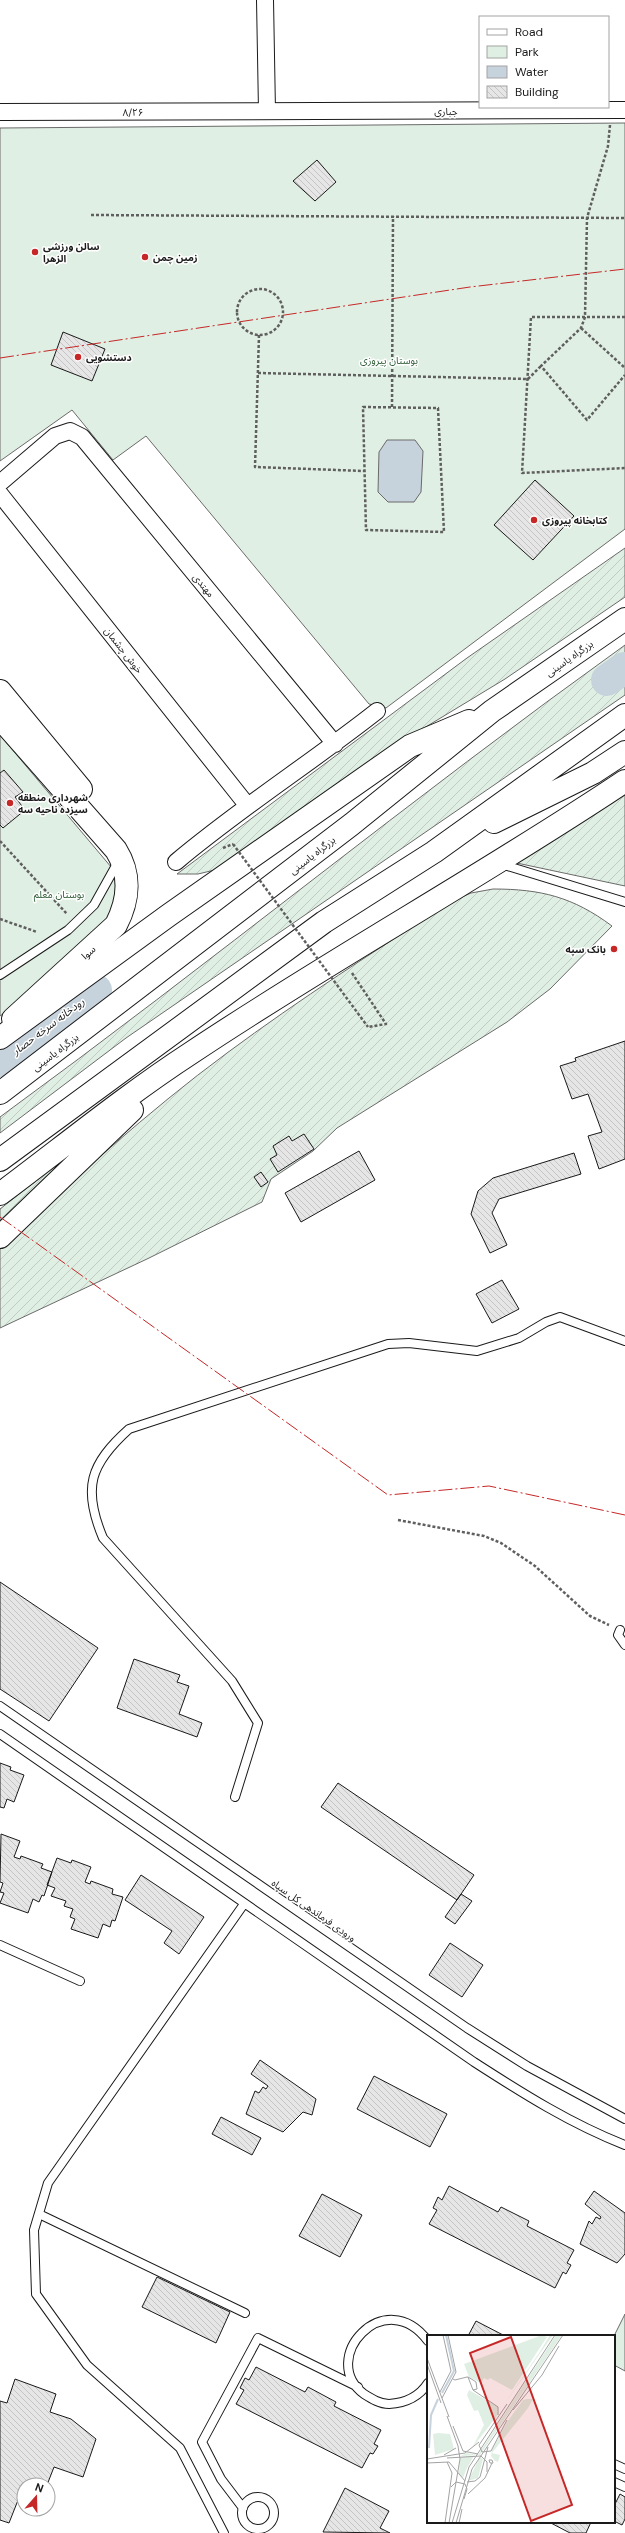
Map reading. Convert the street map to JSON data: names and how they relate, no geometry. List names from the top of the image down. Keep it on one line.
{"streets":{"main road":["بزرگراه یاسینی","سوا"],"street":["جباری","۸/۲۶","مهتدی","خوش چشمان"],"lane":["ورودی فرماندهی کل سپاه"]},"crossings":[["جباری","۸/۲۶"]],"water":["رودخانه سرخه حصار"],"parks":["بوستان پیروزی","بوستان معلم"],"places":["سالن ورزشی الزهرا","زمین چمن","دستشویی","کتابخانه پیروزی","شهرداری منطقه سیزده ناحیه سه","بانک سپه"],"legend":["Road","Park","Water","Building"],"north":"top"}
